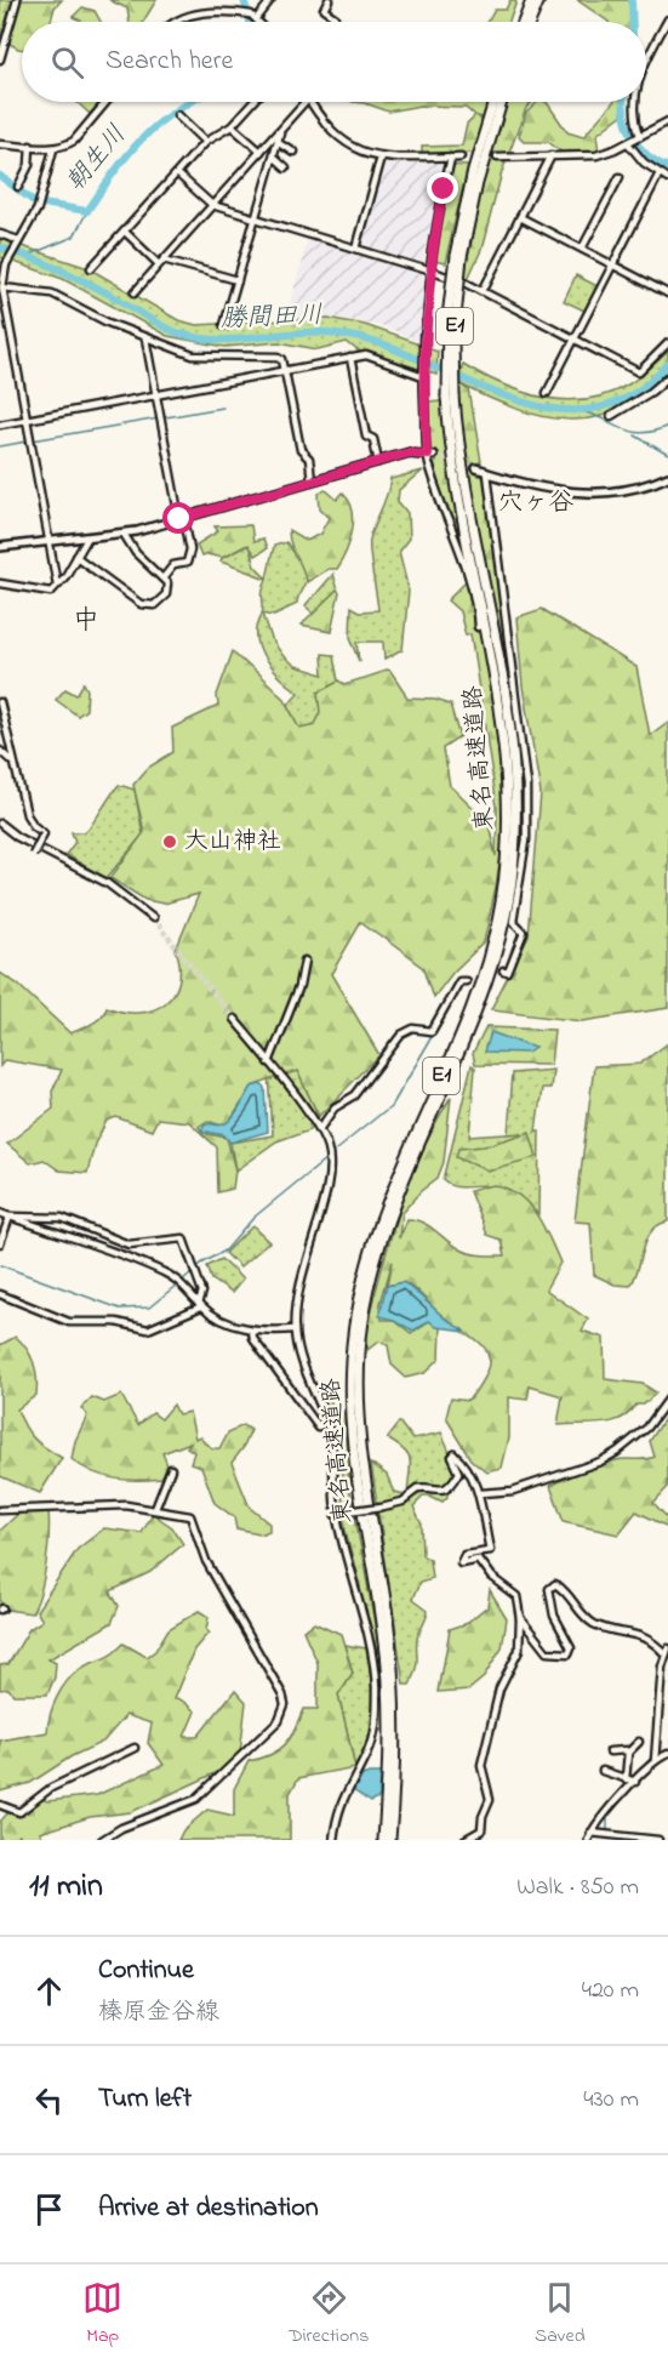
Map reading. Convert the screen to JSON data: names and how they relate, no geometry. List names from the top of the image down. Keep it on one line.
{"streets":{"highway":["E1","東名高速道路"]},"districts":["穴ヶ谷","中"],"water":["朝生川","勝間田川"],"places":["大山神社"],"page":{"search":"Search here","heading":["11 min","Walk · 850 m"],"list":[["Continue","榛原金谷線","420 m"],["Turn left","430 m"],"Arrive at destination"],"nav":["Map","Directions","Saved"]}}
